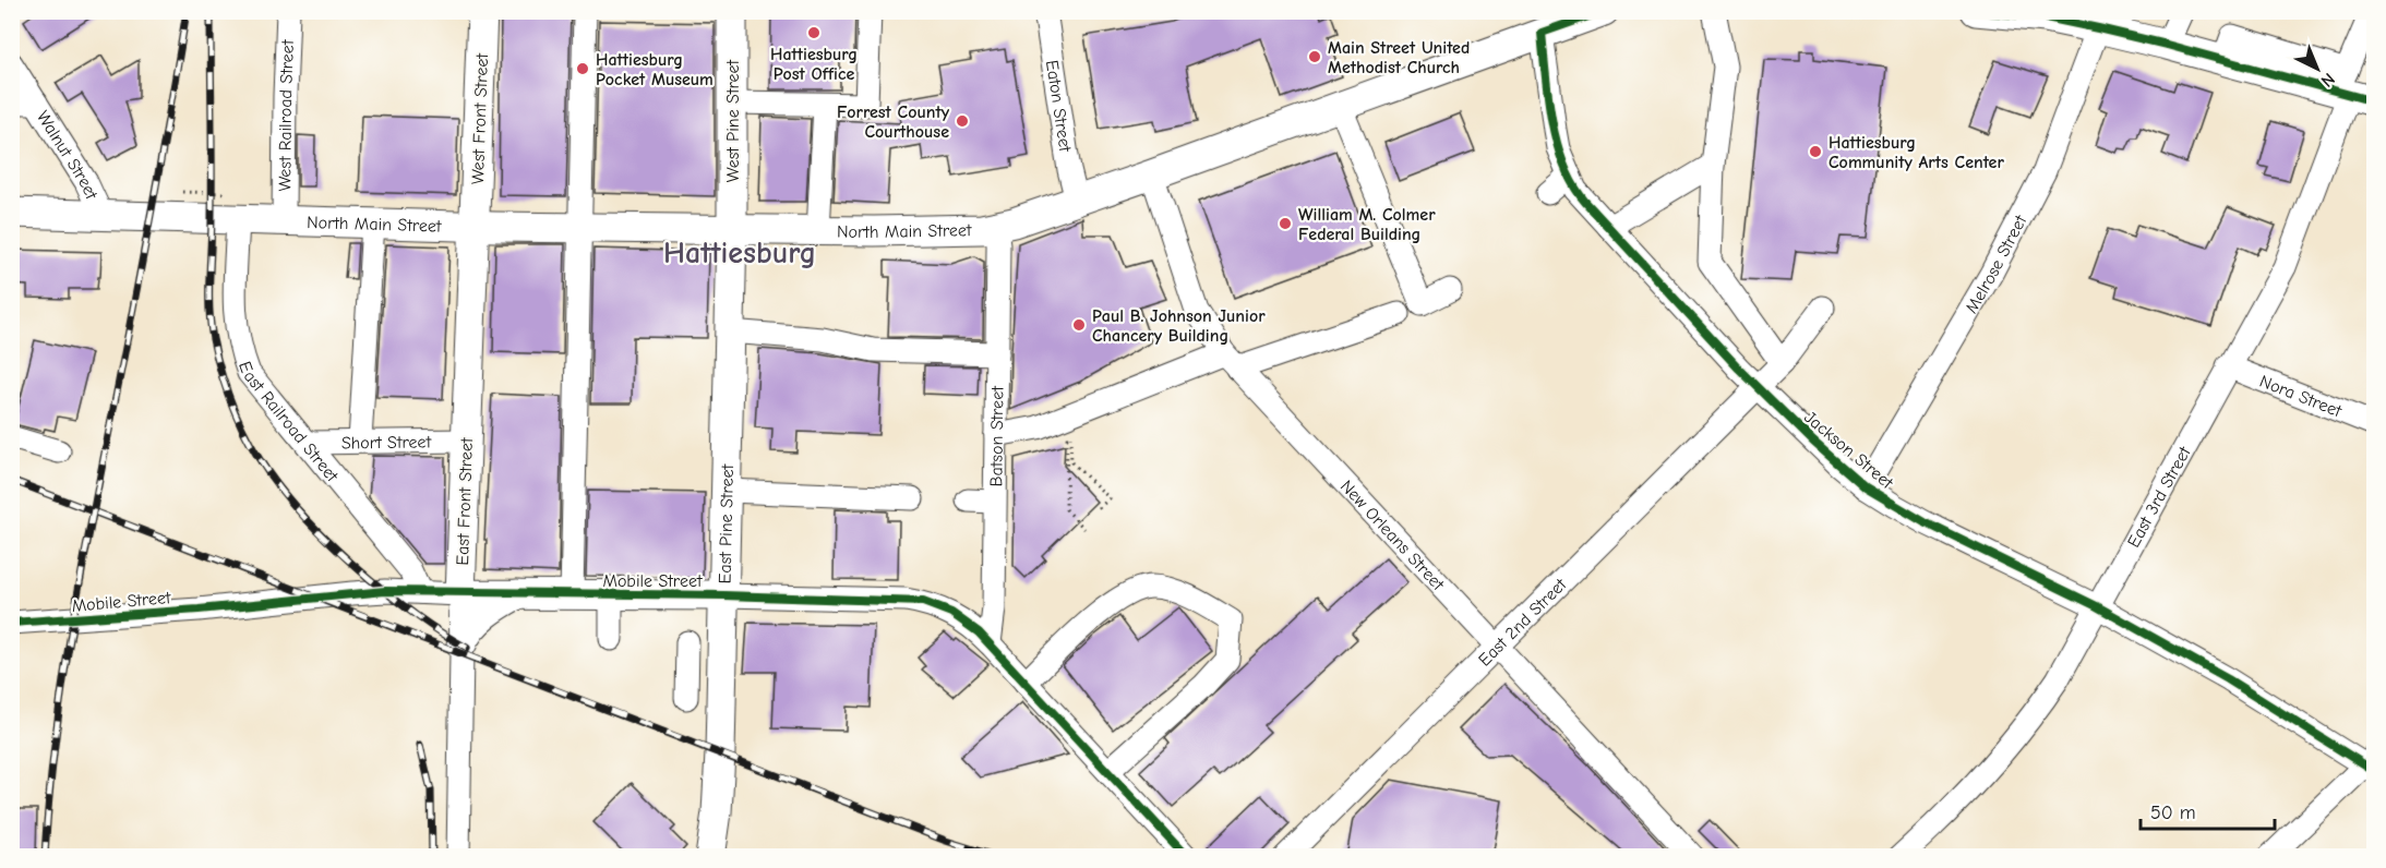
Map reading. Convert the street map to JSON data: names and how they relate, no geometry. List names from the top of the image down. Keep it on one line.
{"streets":{"main road":["West Front Street","West Pine Street","North Main Street","East Front Street","East Pine Street","Mobile Street"],"street":["Eaton Street","West Railroad Street","Walnut Street","Melrose Street","Nora Street","East Railroad Street","Batson Street","Short Street","Jackson Street","East 3rd Street","New Orleans Street","East 2nd Street"]},"crossings":[["Eaton Street","North Main Street"],["West Railroad Street","North Main Street"],["West Front Street","North Main Street"],["West Front Street","East Front Street"],["West Pine Street","North Main Street"],["West Pine Street","East Pine Street"],["Walnut Street","North Main Street"],["North Main Street","East Railroad Street"],["North Main Street","Batson Street"],["North Main Street","Jackson Street"],["North Main Street","East Front Street"],["North Main Street","East Pine Street"],["North Main Street","New Orleans Street"],["Melrose Street","Jackson Street"],["Nora Street","East 3rd Street"],["East Railroad Street","Short Street"],["East Railroad Street","Mobile Street"],["Batson Street","Mobile Street"],["Short Street","East Front Street"],["Jackson Street","East 3rd Street"],["Jackson Street","East 2nd Street"],["East Front Street","Mobile Street"],["East Pine Street","Mobile Street"],["New Orleans Street","East 2nd Street"]],"districts":["Hattiesburg"],"places":["Hattiesburg Post Office","Main Street United Methodist Church","Hattiesburg Pocket Museum","Forrest County Courthouse","Hattiesburg Community Arts Center","William M. Colmer Federal Building","Paul B. Johnson Junior Chancery Building"],"scale_bar":"50 m","north":"bottom right"}
